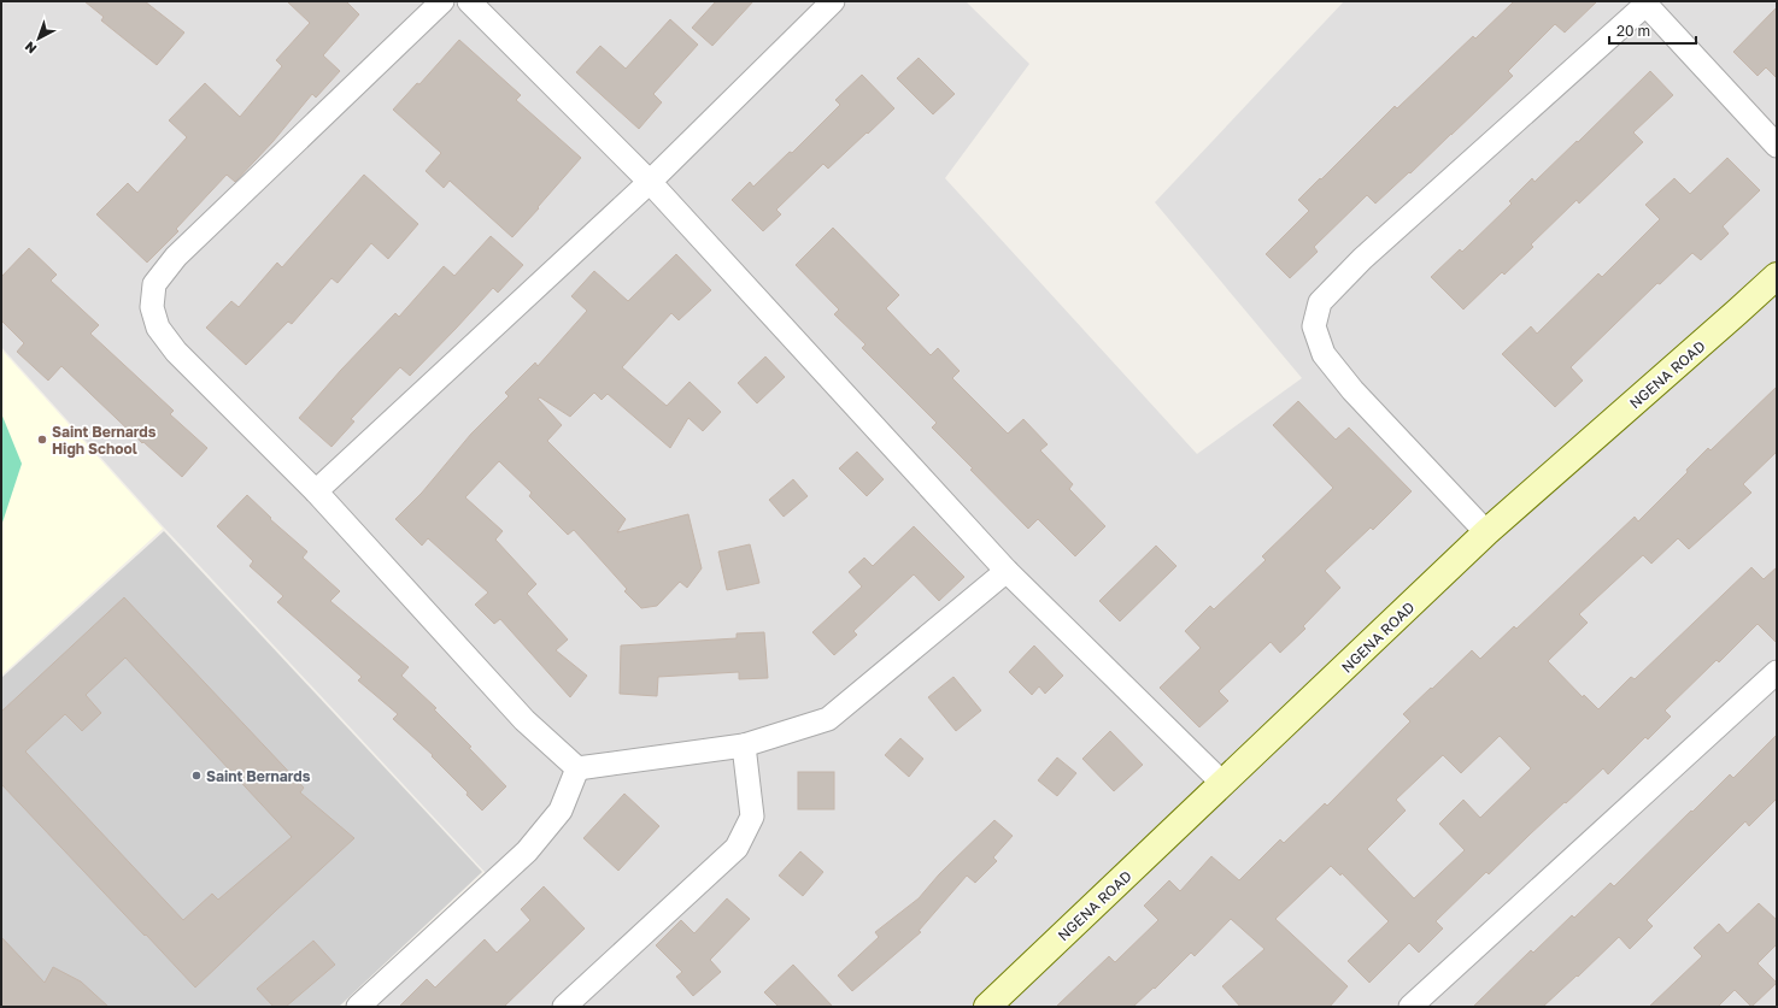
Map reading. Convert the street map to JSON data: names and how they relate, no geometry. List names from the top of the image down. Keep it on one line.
{"streets":{"street":["NGENA ROAD"]},"places":["Saint Bernards High School","Saint Bernards"],"scale_bar":"20 m","north":"bottom left"}
